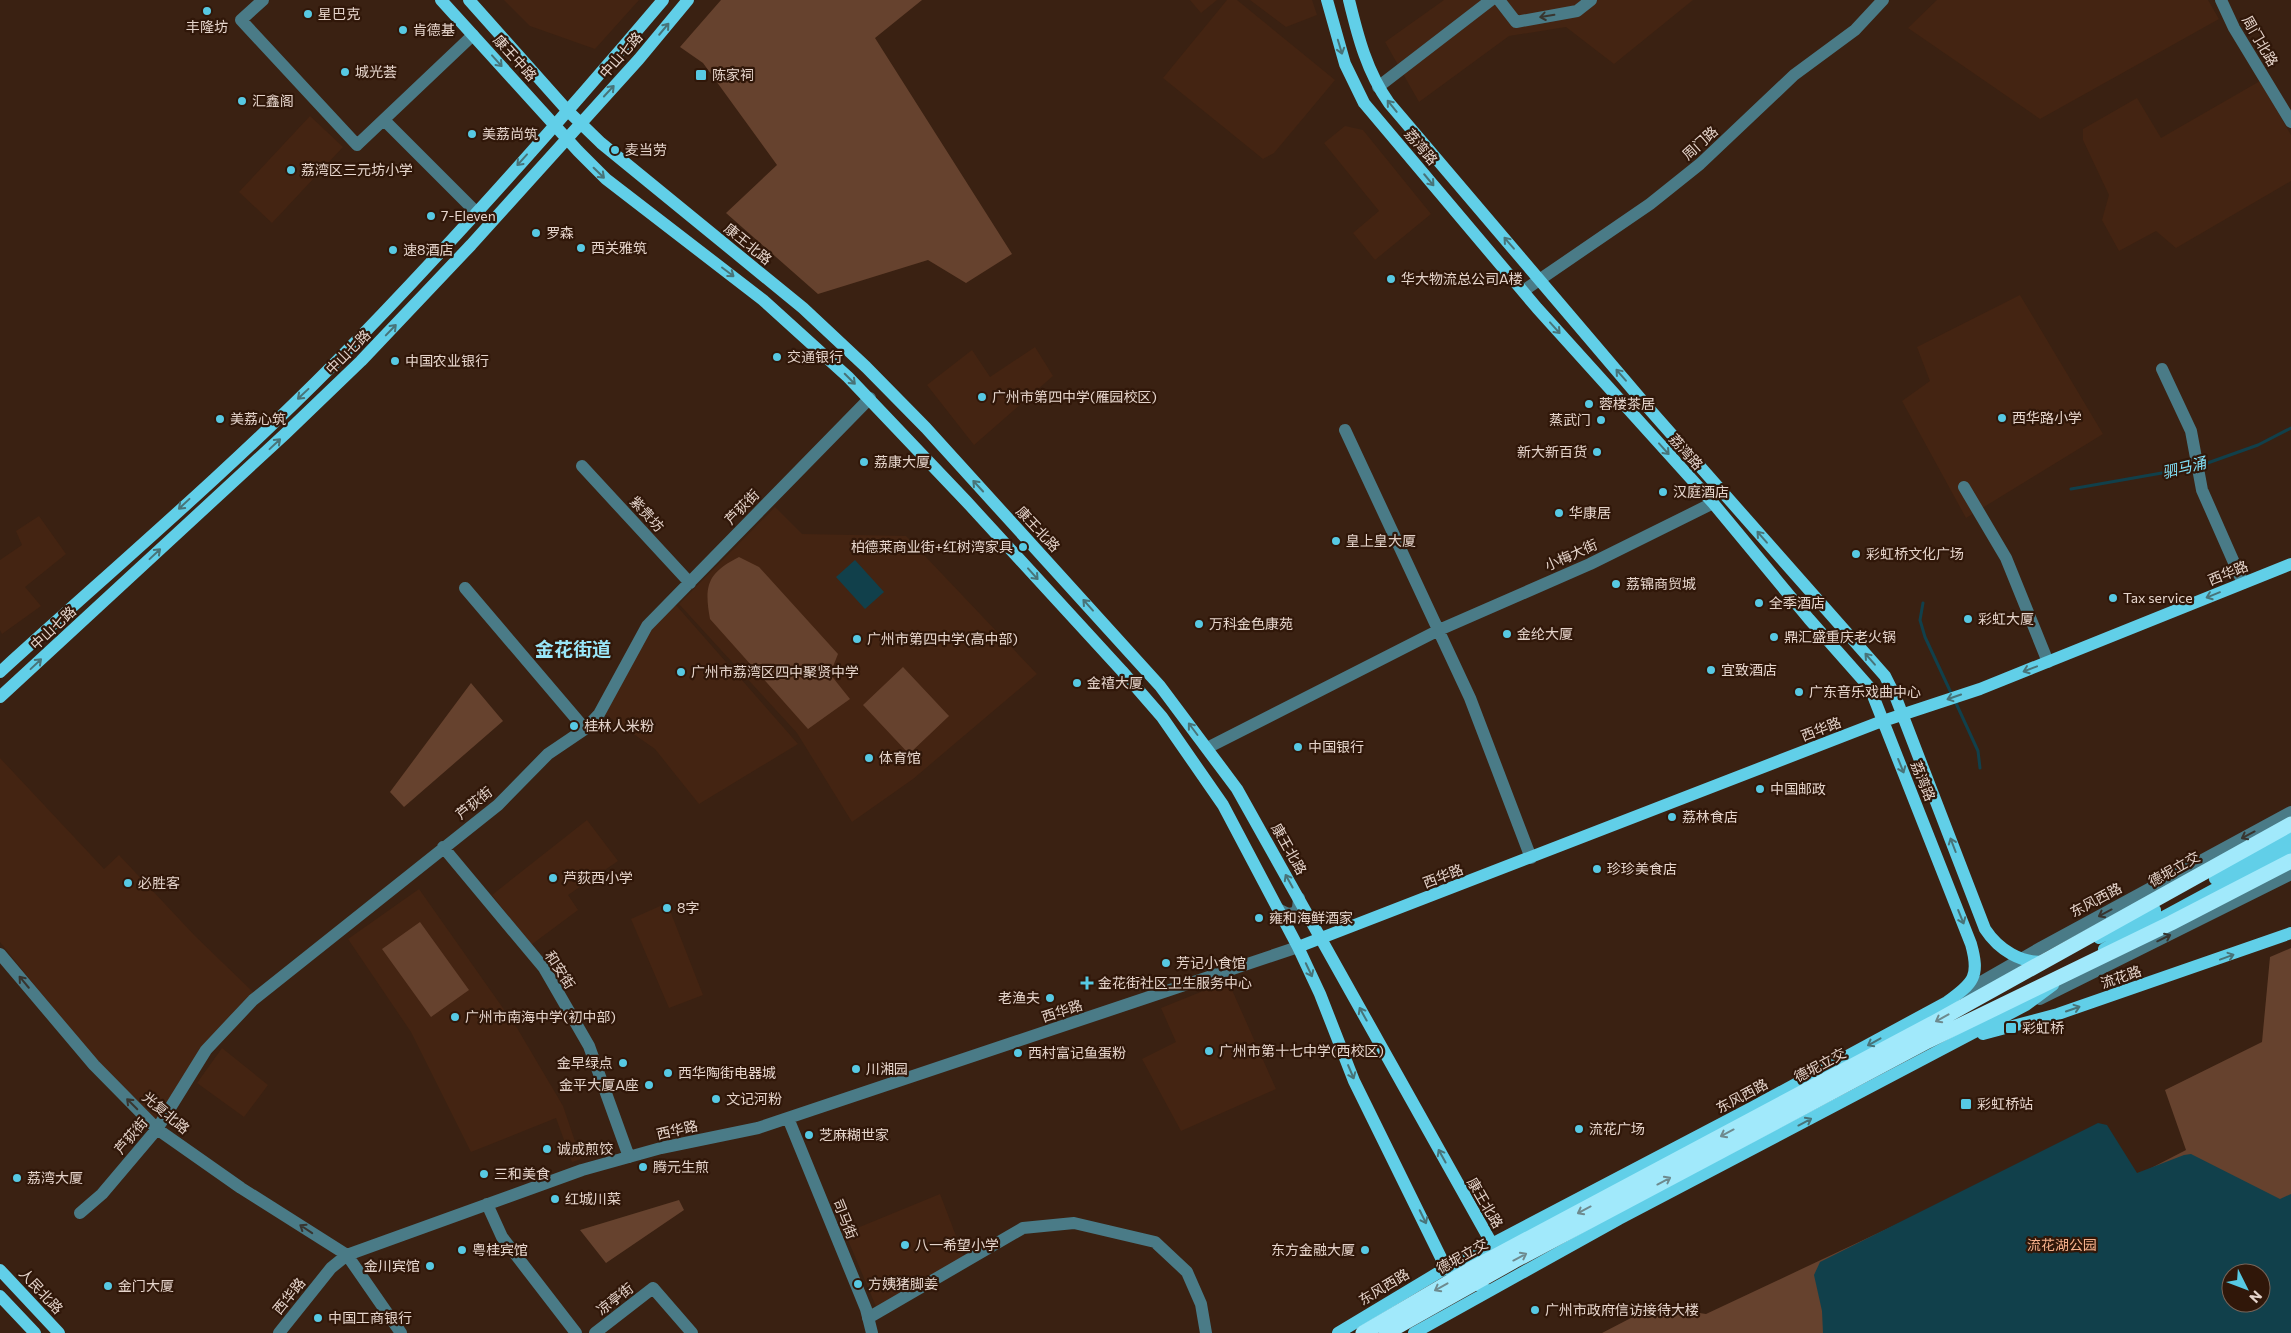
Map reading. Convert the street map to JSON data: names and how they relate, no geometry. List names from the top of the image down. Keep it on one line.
{"streets":{"highway":["德坭立交"],"main road":["中山七路","康王中路","荔湾路","康王北路","西华路","东风西路","流花路","人民北路"],"street":["周门北路","周门路","芦荻街","紫贵坊","小梅大街","和安街","光复北路","司马街","凉亭街"]},"crossings":[["中山七路","康王中路"],["中山七路","康王北路"],["康王中路","康王北路"],["周门路","荔湾路"],["荔湾路","小梅大街"],["荔湾路","西华路"],["荔湾路","东风西路"],["康王北路","小梅大街"],["康王北路","西华路"],["康王北路","东风西路"],["芦荻街","紫贵坊"],["芦荻街","和安街"],["芦荻街","光复北路"],["西华路","和安街"],["西华路","光复北路"],["西华路","司马街"]],"one_way":["光复北路"],"districts":["金花街道"],"water":["驷马涌"],"parks":["流花湖公园"],"places":{"other":["丰隆坊","星巴克","肯德基","城光荟","汇鑫阁","美荔尚筑","麦当劳","荔湾区三元坊小学","7-Eleven","罗森","西关雅筑","速8酒店","华大物流总公司A楼","交通银行","中国农业银行","广州市第四中学(雁园校区)","蓉楼茶居","西华路小学","美荔心筑","蒸武门","新大新百货","荔康大厦","汉庭酒店","华康居","皇上皇大厦","柏德莱商业街+红树湾家具","彩虹桥文化广场","荔锦商贸城","Tax service","全季酒店","彩虹大厦","万科金色康苑","金纶大厦","鼎汇盛重庆老火锅","广州市第四中学(高中部)","宜致酒店","广州市荔湾区四中聚贤中学","金禧大厦","广东音乐戏曲中心","桂林人米粉","中国银行","体育馆","中国邮政","荔林食店","珍珍美食店","芦荻西小学","必胜客","8字","雍和海鲜酒家","芳记小食馆","老渔夫","广州市南海中学(初中部)","广州市第十七中学(西校区)","西村富记鱼蛋粉","金早绿点","川湘园","西华陶街电器城","金平大厦A座","文记河粉","流花广场","芝麻糊世家","诚成煎饺","腾元生煎","三和美食","荔湾大厦","红城川菜","八一希望小学","粤桂宾馆","东方金融大厦","金川宾馆","方姨猪脚姜","金门大厦","广州市政府信访接待大楼","中国工商银行"],"transit":["陈家祠","彩虹桥","彩虹桥站"],"health":["金花街社区卫生服务中心"]},"north":"bottom right"}
